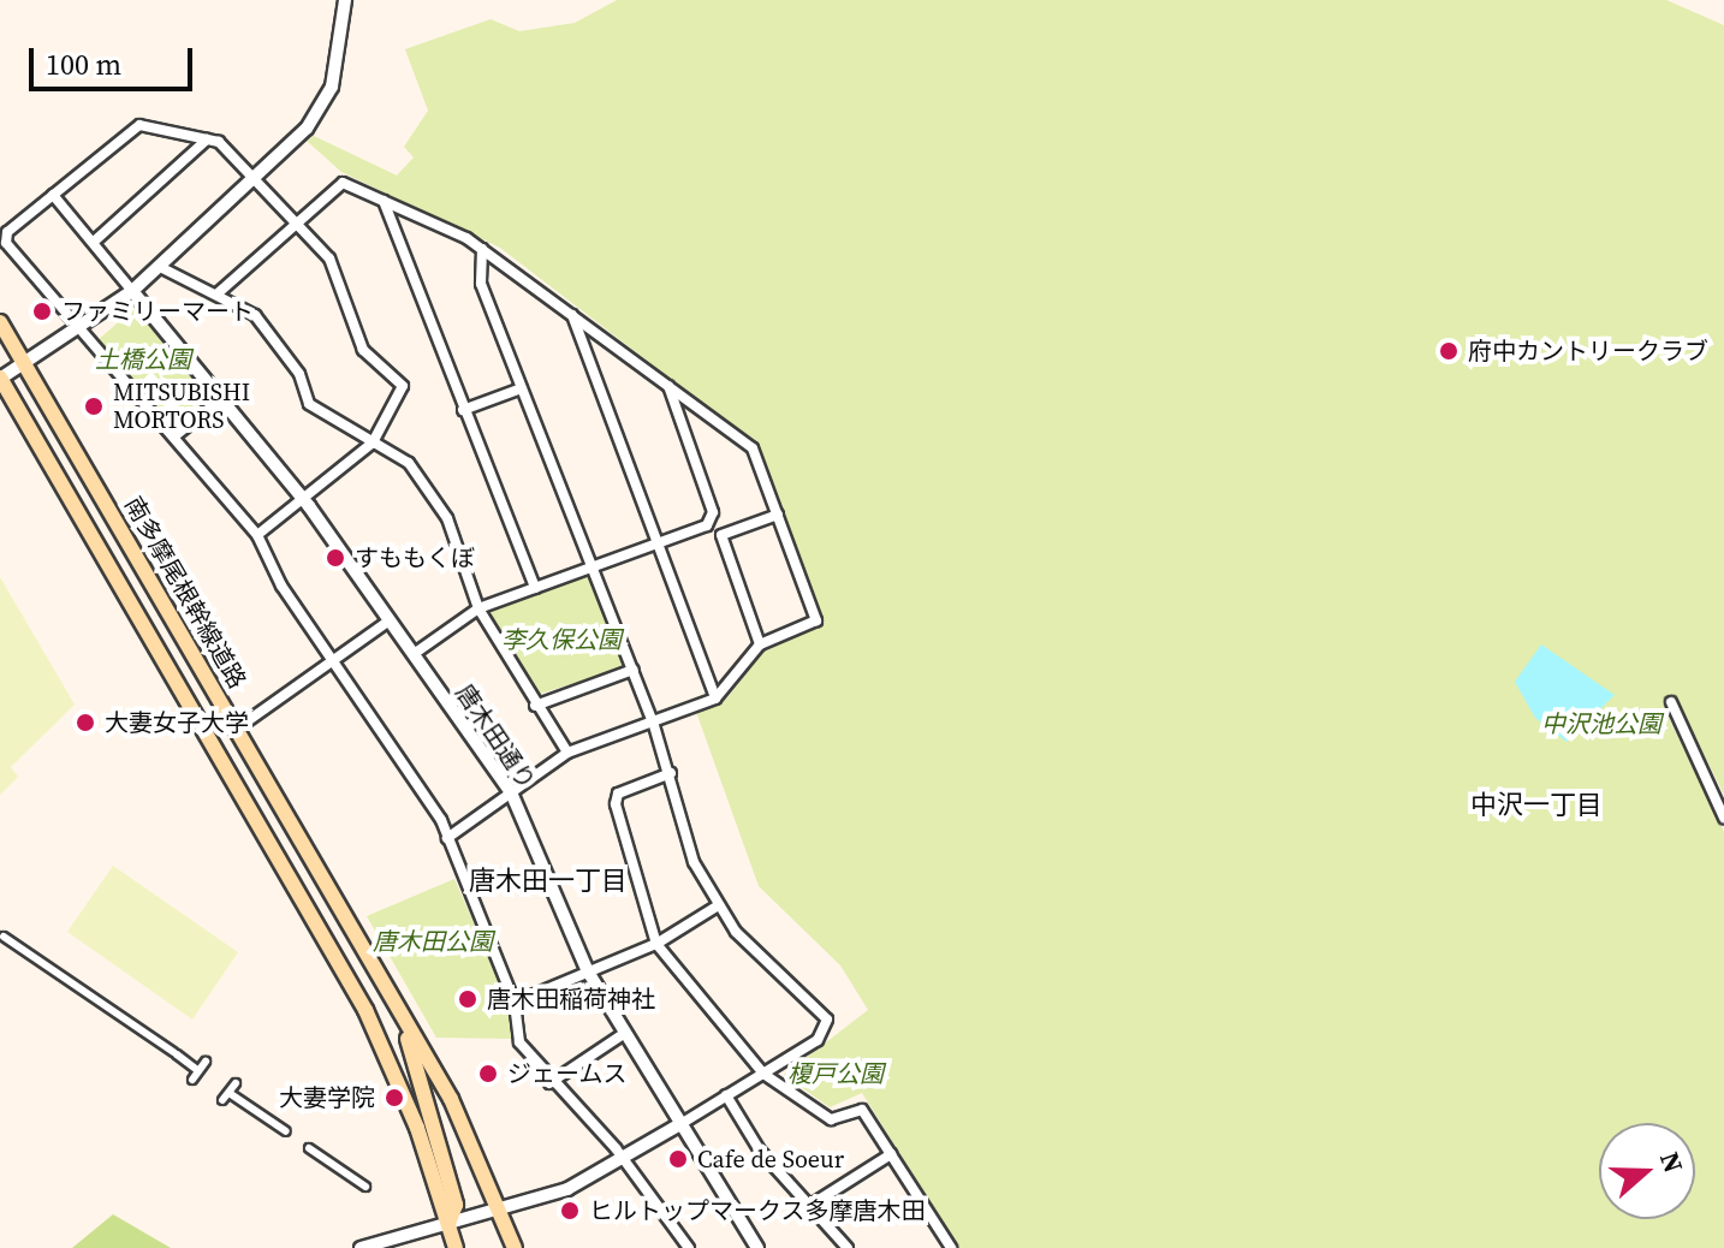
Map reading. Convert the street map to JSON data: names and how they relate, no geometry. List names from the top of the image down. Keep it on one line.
{"streets":{"main road":["南多摩尾根幹線道路"],"street":["唐木田通り"]},"districts":["中沢一丁目","唐木田一丁目"],"parks":["土橋公園","李久保公園","中沢池公園","唐木田公園","榎戸公園"],"places":["ファミリーマート","府中カントリークラブ","MITSUBISHI MORTORS","すももくぼ","大妻女子大学","唐木田稲荷神社","ジェームス","大妻学院","Cafe de Soeur","ヒルトップマークス多摩唐木田"],"scale_bar":"100 m","north":"right"}
